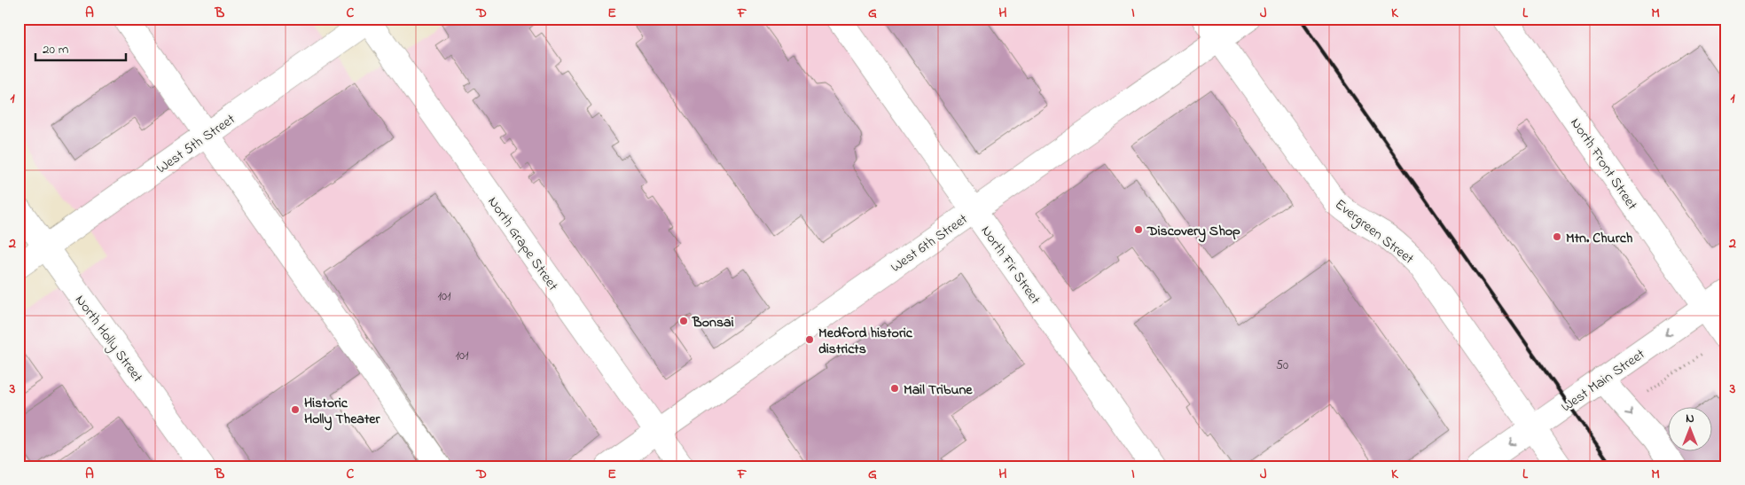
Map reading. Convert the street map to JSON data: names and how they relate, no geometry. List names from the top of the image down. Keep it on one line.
{"streets":{"street":["West 5th Street","North Front Street","Evergreen Street","West 6th Street","North Grape Street","North Fir Street","North Holly Street","West Main Street"]},"crossings":[["West 5th Street","North Grape Street"],["West 5th Street","North Holly Street"],["North Front Street","West Main Street"],["Evergreen Street","West 6th Street"],["Evergreen Street","West Main Street"],["West 6th Street","North Grape Street"],["West 6th Street","North Fir Street"]],"one_way":["West Main Street"],"places":["Discovery Shop","Mtn. Church","Bonsai","Medford historic districts","Mail Tribune","Historic Holly Theater"],"house_numbers":["101","101","50"],"scale_bar":"20 m","north":"top","grid":{"columns":["A","B","C","D","E","F","G","H","I","J","K","L","M"],"rows":["1","2","3"]}}
